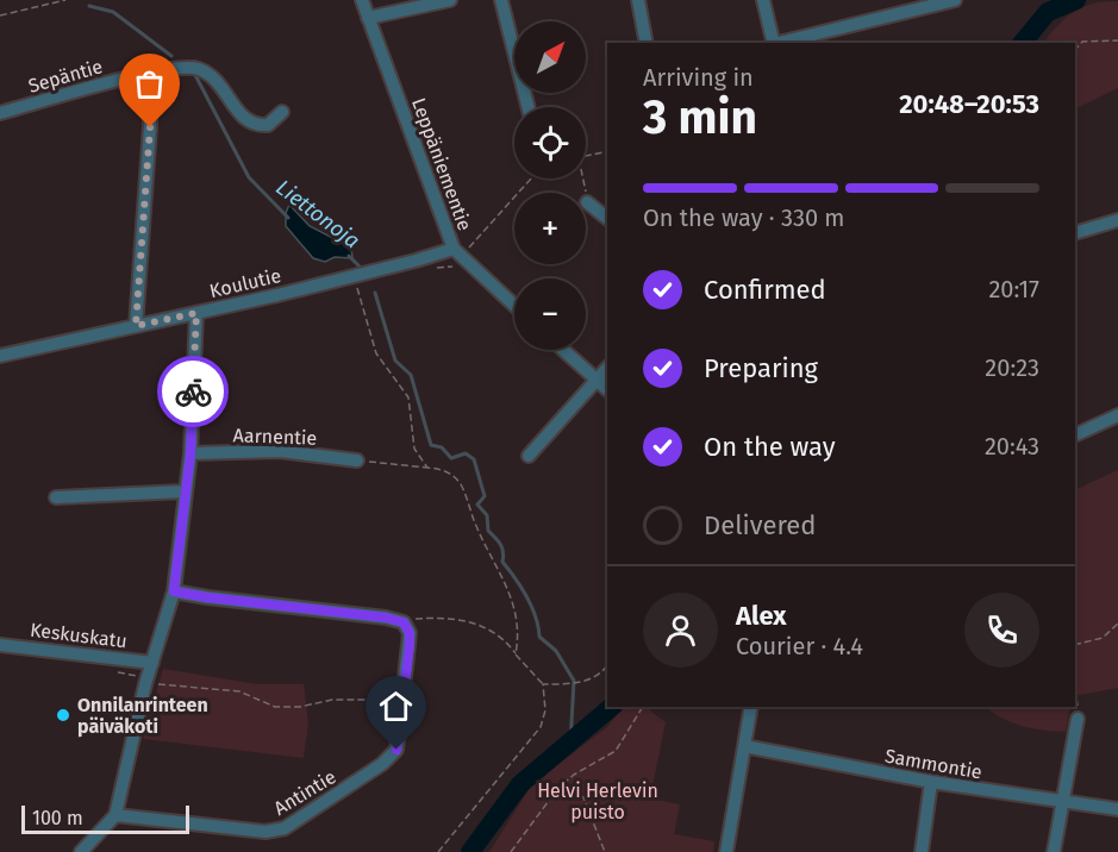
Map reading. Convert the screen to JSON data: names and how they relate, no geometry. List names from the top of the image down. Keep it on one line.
{"streets":{"street":["Sepäntie","Leppäniementie","Koulutie","Aarnentie","Keskuskatu","Sammontie","Antintie"]},"crossings":[["Leppäniementie","Koulutie"]],"water":["Liettonoja"],"parks":["Helvi Herlevin puisto"],"places":["Onnilanrinteen päiväkoti"],"scale_bar":"100 m","north":"top right","page":{"map_buttons":["+","−"],"heading":["3 min","Arriving in","20:48–20:53"],"panel":["Alex","Courier · 4.4"],"bar":"On the way · 330 m","list":[["Confirmed","20:17"],["Preparing","20:23"],["On the way","20:43"],"Delivered"],"scale":"100 m"}}
